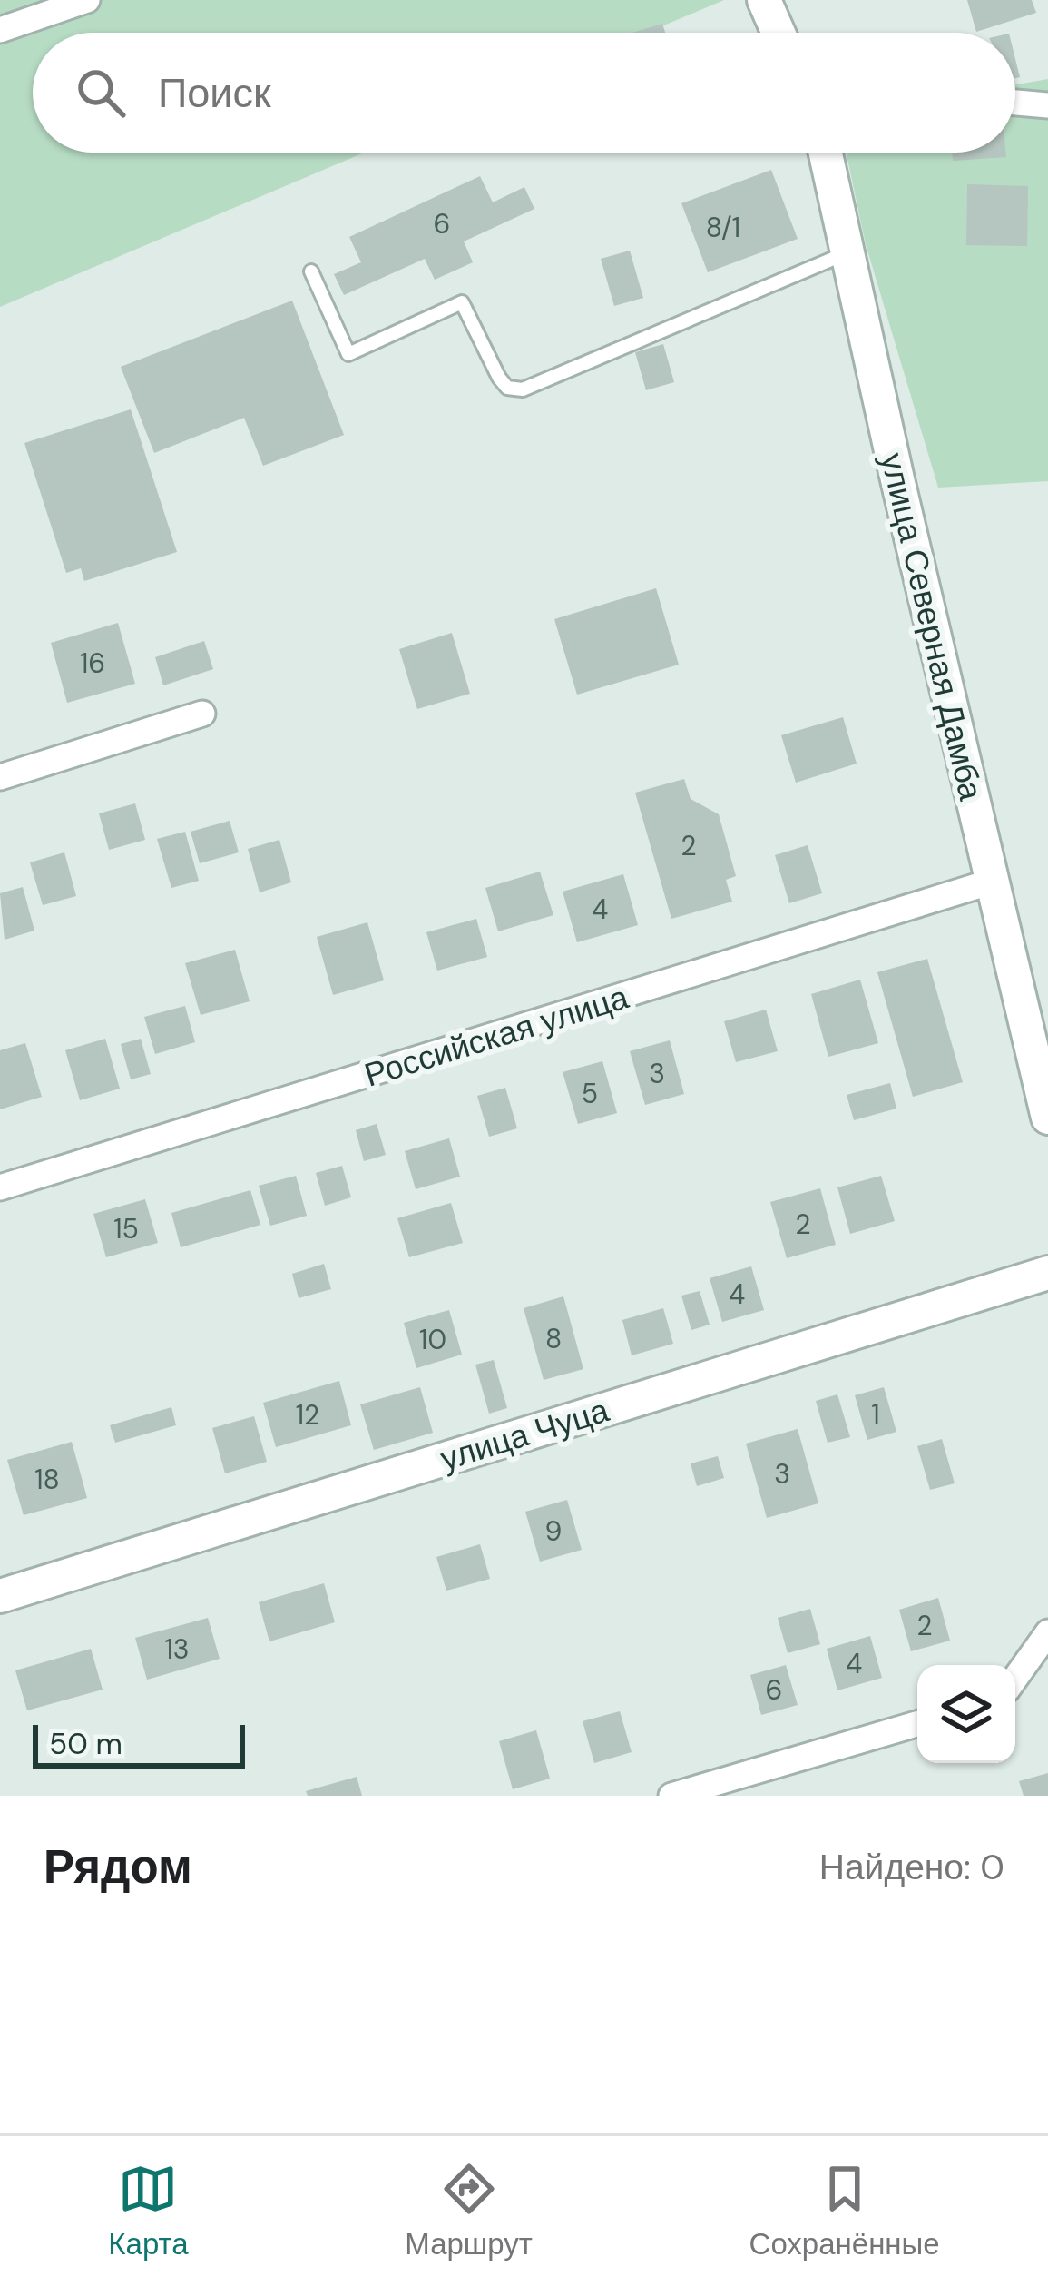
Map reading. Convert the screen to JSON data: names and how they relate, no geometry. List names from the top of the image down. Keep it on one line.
{"streets":{"street":["улица Северная Дамба","Российская улица","улица Чуца"]},"crossings":[["улица Северная Дамба","Российская улица"]],"house_numbers":["6","8/1","16","2","4","3","5","2","15","4","8","10","1","12","3","18","9","2","13","4","6"],"scale_bar":"50 m","page":{"search":"Поиск","scale":"50 m","heading":["Рядом","Найдено: 0"],"nav":["Карта","Маршрут","Сохранённые"]}}
